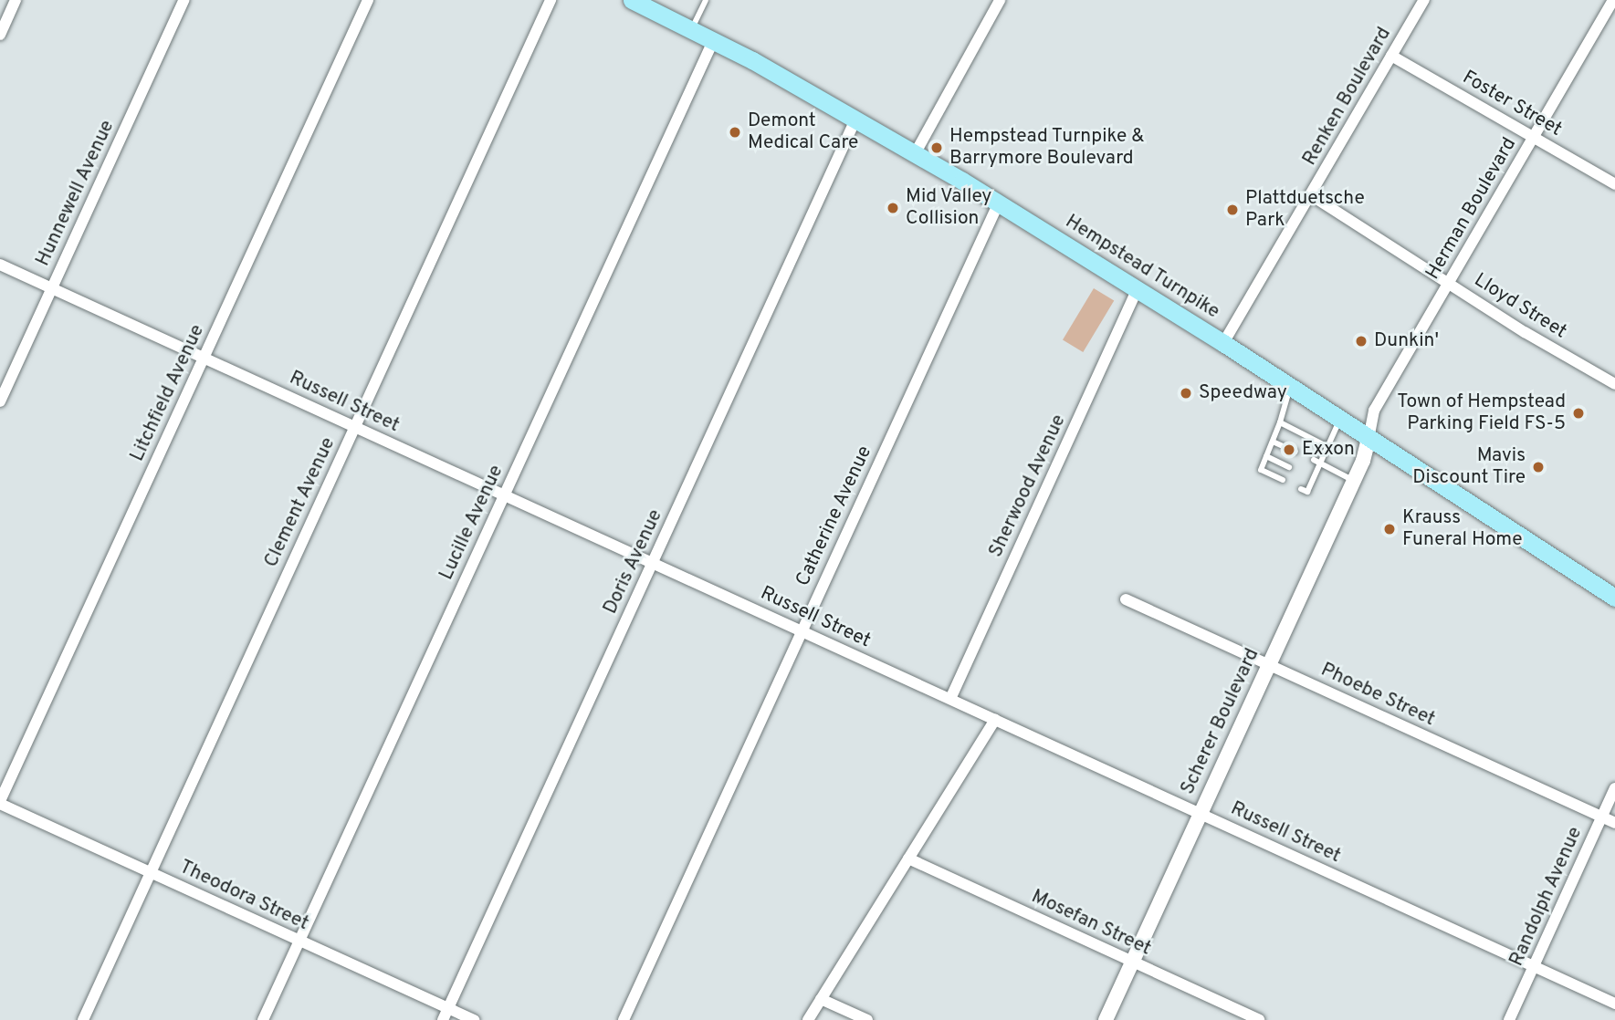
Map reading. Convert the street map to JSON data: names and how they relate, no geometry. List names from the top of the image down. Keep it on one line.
{"streets":{"main road":["Hempstead Turnpike"],"street":["Renken Boulevard","Foster Street","Hunnewell Avenue","Herman Boulevard","Lloyd Street","Litchfield Avenue","Russell Street","Sherwood Avenue","Clement Avenue","Catherine Avenue","Lucille Avenue","Doris Avenue","Phoebe Street","Scherer Boulevard","Theodora Street","Randolph Avenue","Mosefan Street"]},"crossings":[["Renken Boulevard","Foster Street"],["Renken Boulevard","Hempstead Turnpike"],["Renken Boulevard","Lloyd Street"],["Foster Street","Herman Boulevard"],["Hunnewell Avenue","Russell Street"],["Herman Boulevard","Hempstead Turnpike"],["Herman Boulevard","Lloyd Street"],["Herman Boulevard","Scherer Boulevard"],["Hempstead Turnpike","Sherwood Avenue"],["Hempstead Turnpike","Catherine Avenue"],["Hempstead Turnpike","Lucille Avenue"],["Hempstead Turnpike","Doris Avenue"],["Hempstead Turnpike","Scherer Boulevard"],["Litchfield Avenue","Russell Street"],["Litchfield Avenue","Theodora Street"],["Russell Street","Sherwood Avenue"],["Russell Street","Clement Avenue"],["Russell Street","Catherine Avenue"],["Russell Street","Lucille Avenue"],["Russell Street","Doris Avenue"],["Russell Street","Scherer Boulevard"],["Russell Street","Randolph Avenue"],["Clement Avenue","Theodora Street"],["Lucille Avenue","Theodora Street"],["Doris Avenue","Theodora Street"],["Phoebe Street","Scherer Boulevard"],["Phoebe Street","Randolph Avenue"],["Scherer Boulevard","Mosefan Street"]],"places":["Demont Medical Care","Hempstead Turnpike & Barrymore Boulevard","Mid Valley Collision","Plattduetsche Park","Dunkin'","Speedway","Town of Hempstead Parking Field FS-5","Exxon","Mavis Discount Tire","Krauss Funeral Home"]}
